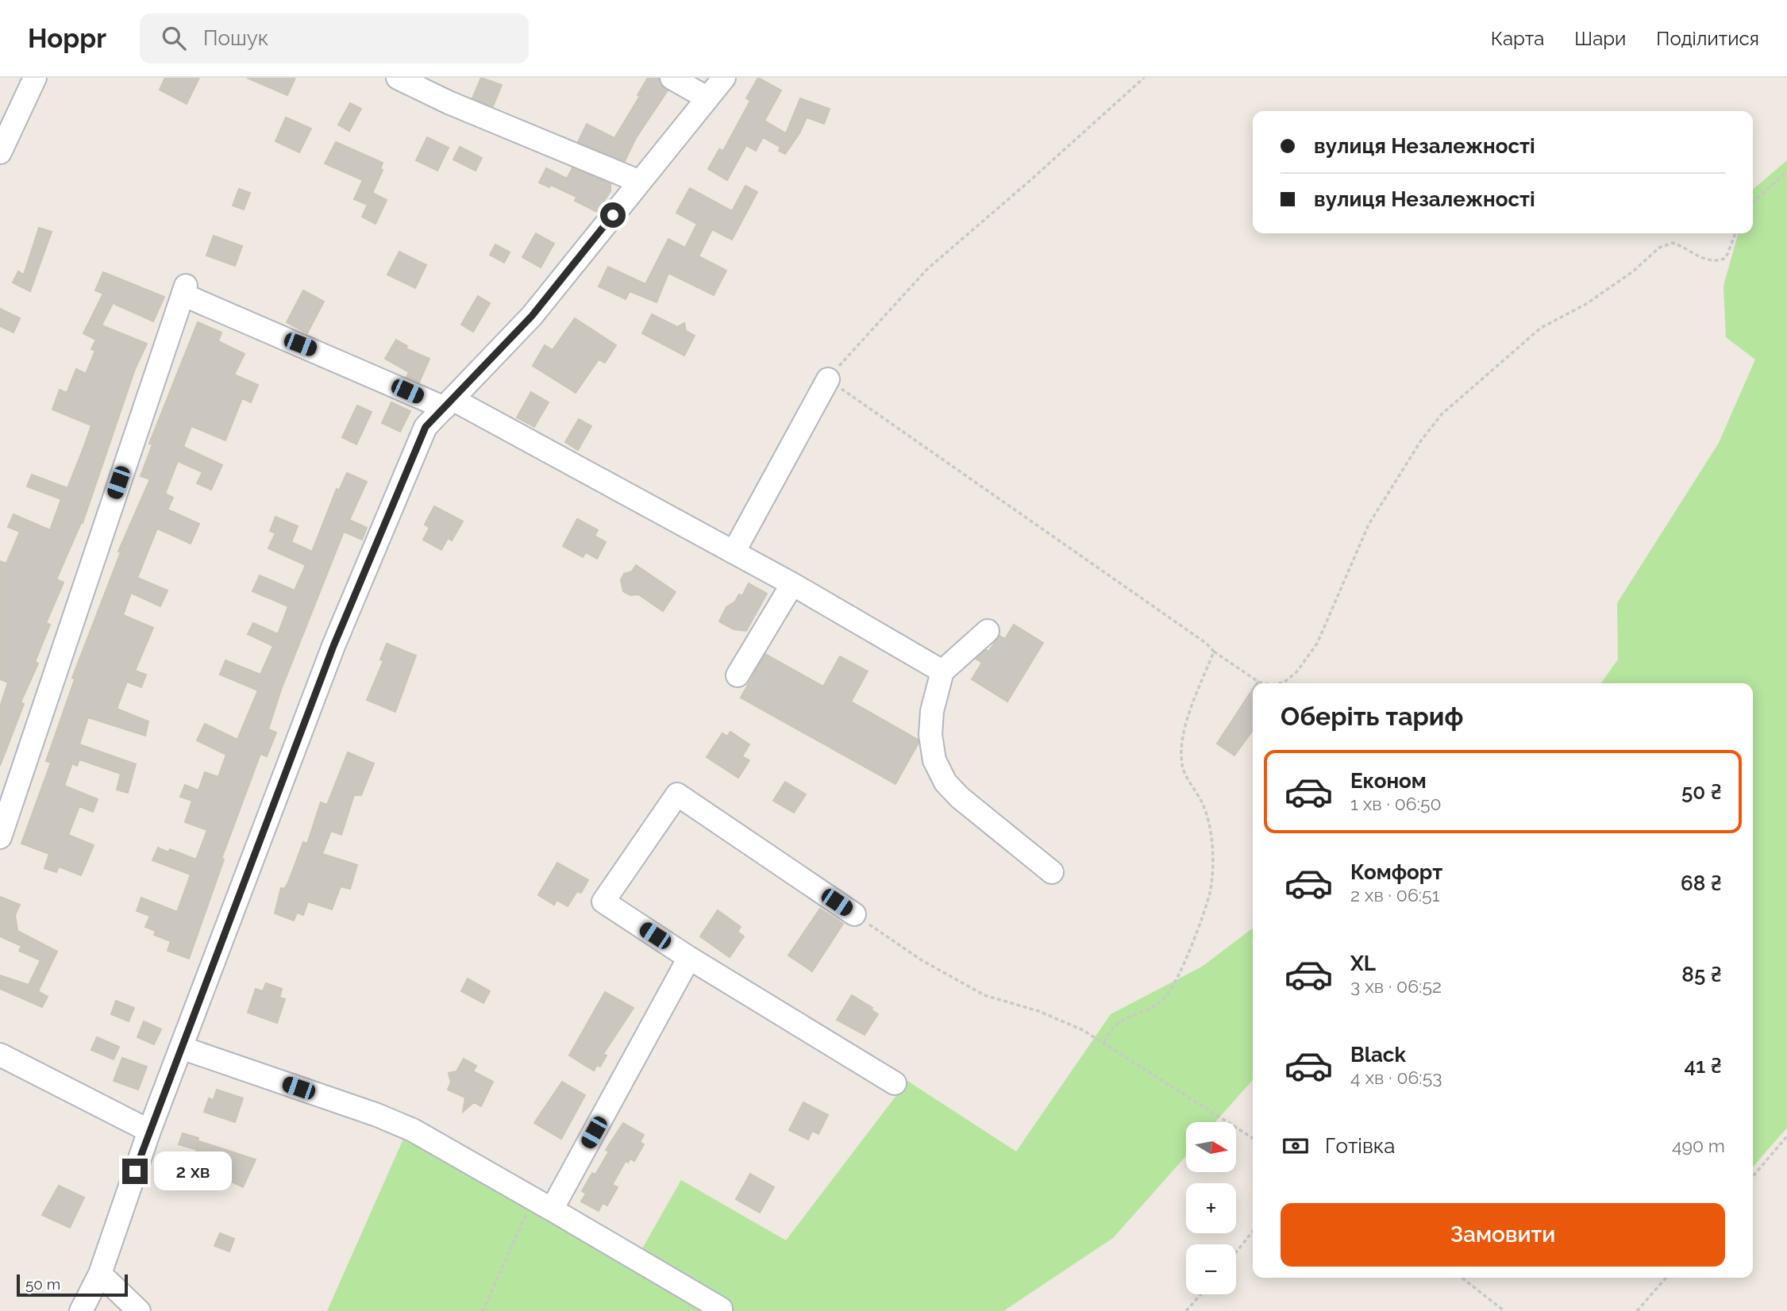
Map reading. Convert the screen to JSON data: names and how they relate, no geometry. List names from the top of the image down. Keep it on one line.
{"scale_bar":"50 m","north":"right","page":{"header":"Hoppr","search":"Пошук","nav":["Карта","Шари","Поділитися"],"banner":["вулиця Незалежності","вулиця Незалежності"],"heading":"Оберіть тариф","list":[{"name":"Економ","note":"1 хв · 06:50","value":"50 ₴"},{"name":"Комфорт","note":"2 хв · 06:51","value":"68 ₴"},{"name":"XL","note":"3 хв · 06:52","value":"85 ₴"},{"name":"Black","note":"4 хв · 06:53","value":"41 ₴"}],"pay":["Готівка","490 m"],"map_buttons":["+","−"],"bubble":"2 хв","buttons":"Замовити","scale":"50 m"}}
